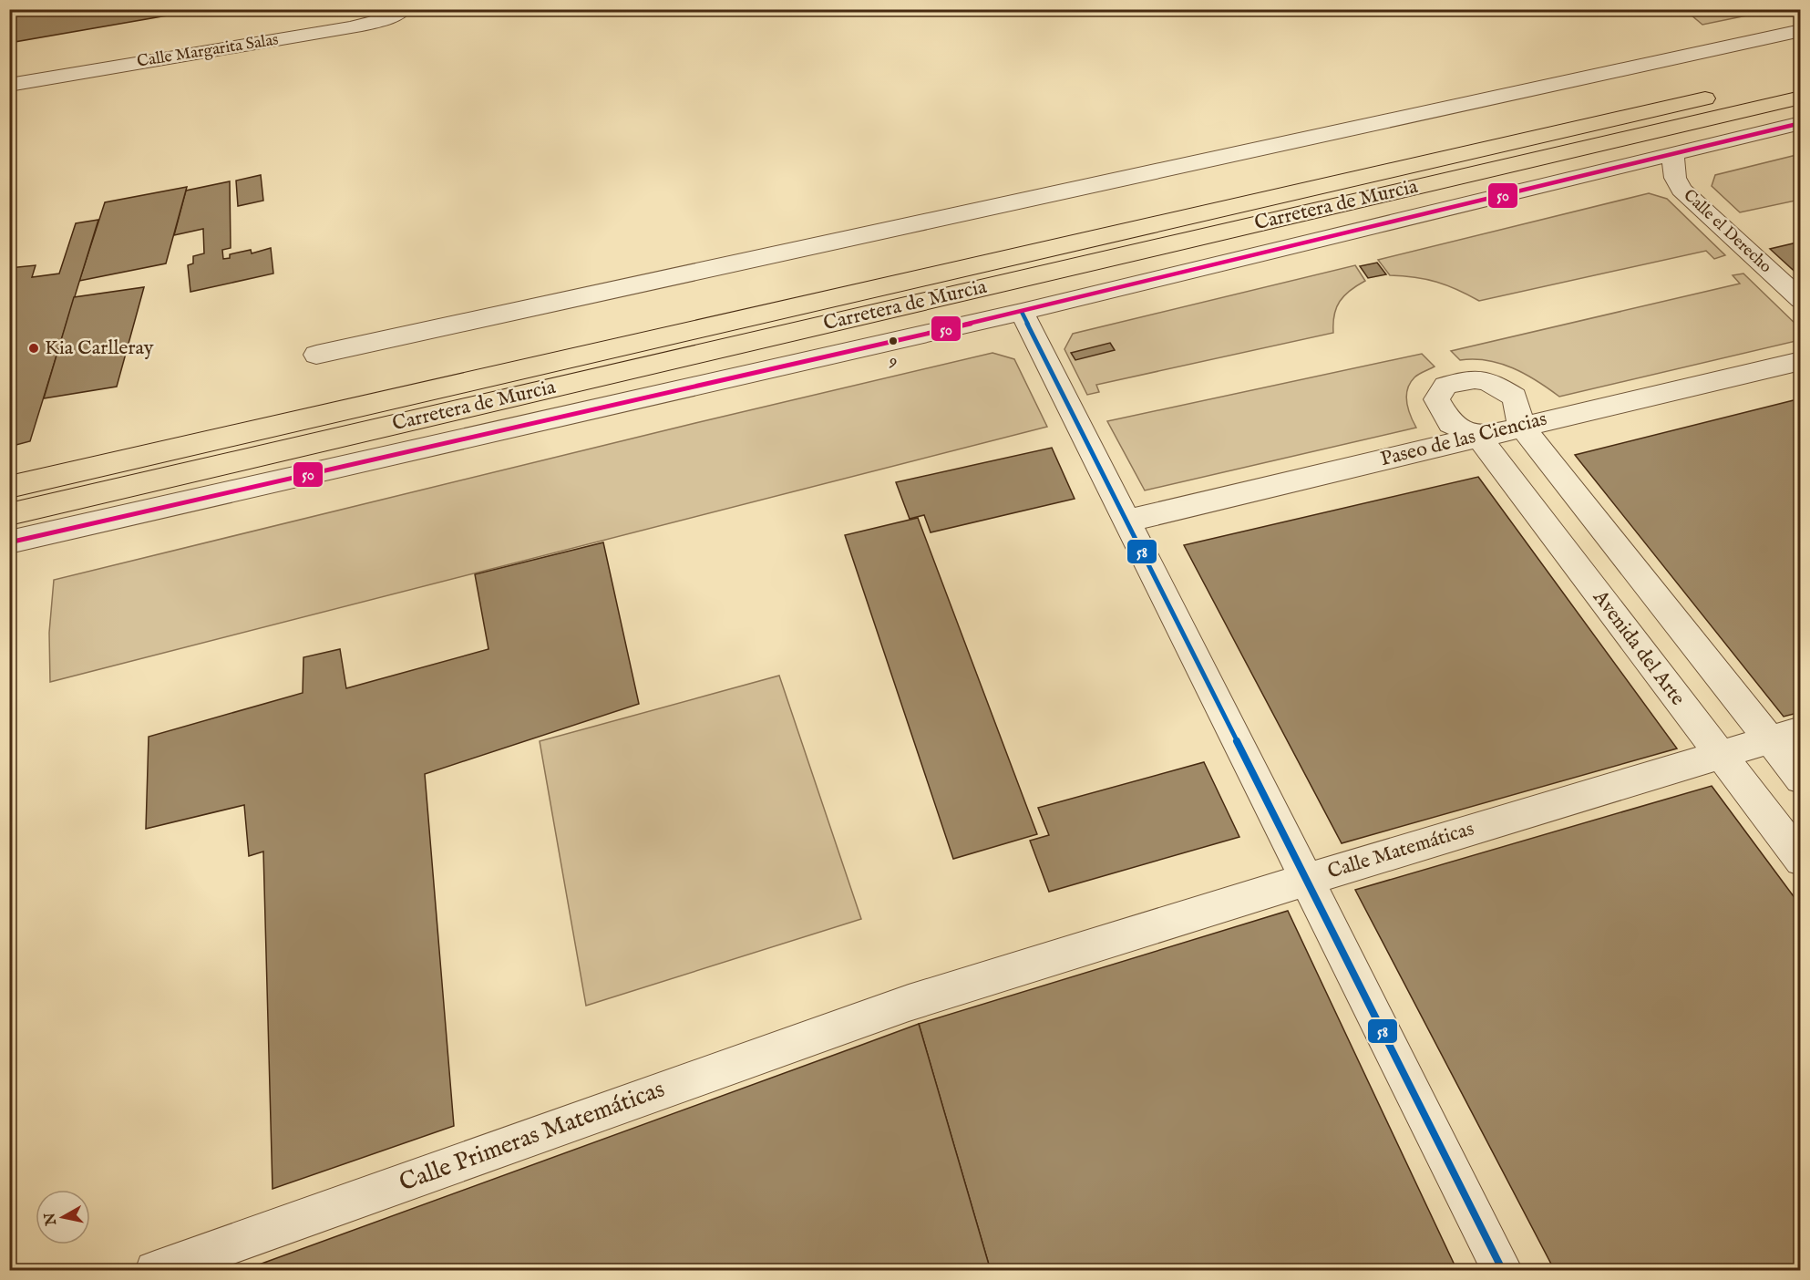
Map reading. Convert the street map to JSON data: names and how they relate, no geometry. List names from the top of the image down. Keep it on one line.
{"streets":{"main road":["Carretera de Murcia"],"street":["Calle Margarita Salas","Calle el Derecho","Paseo de las Ciencias","Avenida del Arte","Calle Matemáticas","Calle Primeras Matemáticas"]},"crossings":[["Carretera de Murcia","Calle el Derecho"],["Paseo de las Ciencias","Avenida del Arte"],["Avenida del Arte","Calle Matemáticas"],["Calle Matemáticas","Calle Primeras Matemáticas"]],"places":["9","Kia Carlleray"],"lines":["transit line 50","transit line 58"],"north":"left"}
